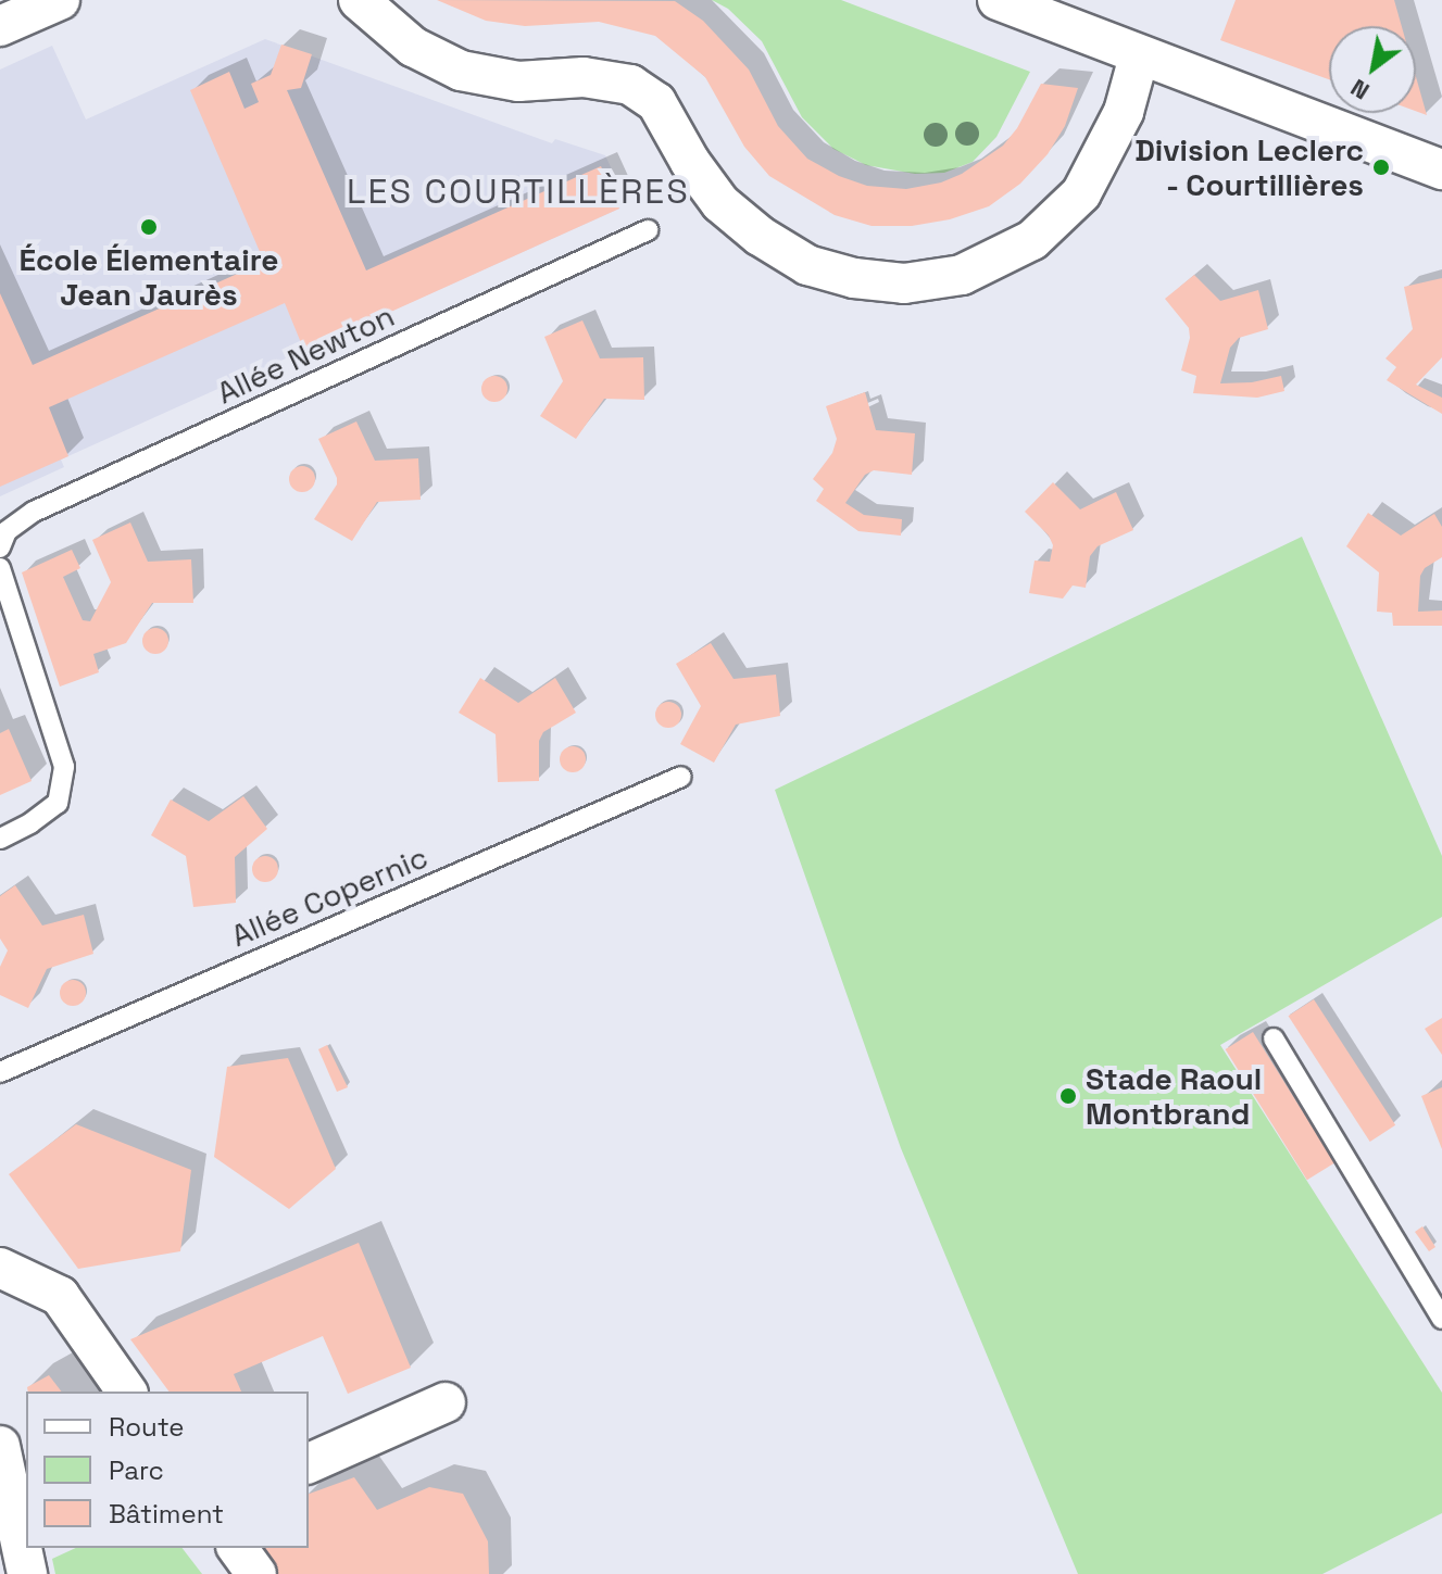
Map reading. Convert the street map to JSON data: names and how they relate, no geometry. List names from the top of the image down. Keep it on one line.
{"streets":{"lane":["Allée Newton","Allée Copernic"]},"districts":["LES COURTILLÈRES"],"places":["Division Leclerc - Courtillières","École Élementaire Jean Jaurès","Stade Raoul Montbrand"],"legend":["Route","Parc","Bâtiment"],"north":"bottom left"}
